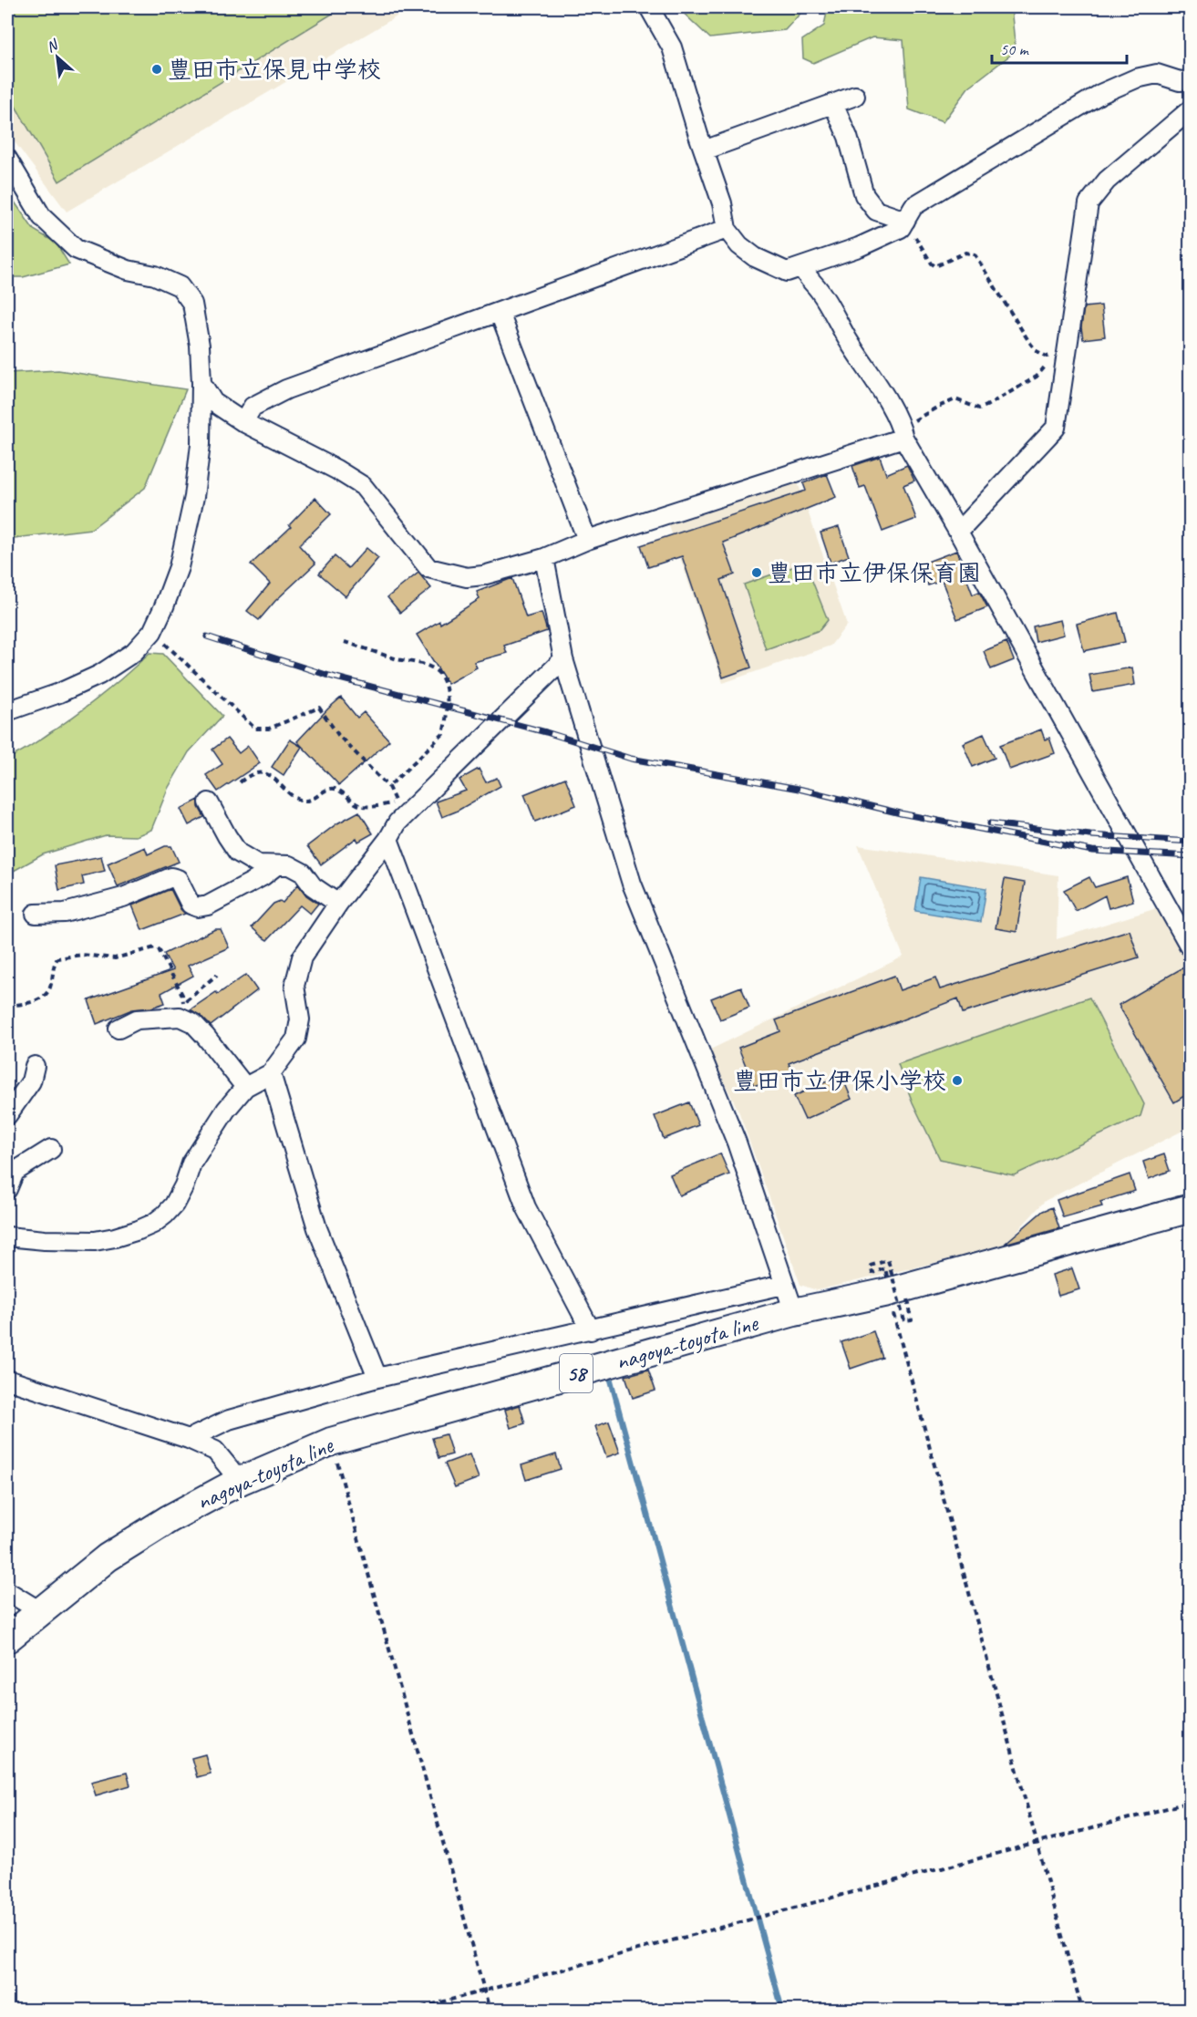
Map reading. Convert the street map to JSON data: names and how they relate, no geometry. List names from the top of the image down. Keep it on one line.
{"streets":{"main road":["nagoya-toyota line","58"]},"places":["豊田市立保見中学校","豊田市立伊保保育園","豊田市立伊保小学校"],"scale_bar":"50 m","north":"top left"}
